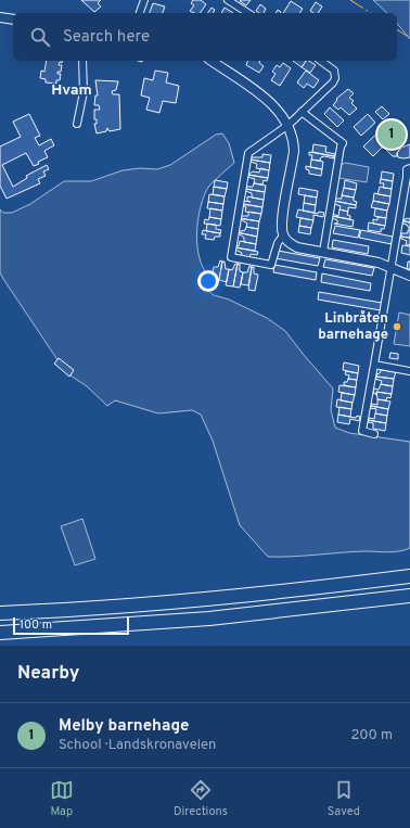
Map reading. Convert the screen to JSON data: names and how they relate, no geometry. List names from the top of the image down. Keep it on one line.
{"districts":["Hvam"],"places":["Linbråten barnehage"],"scale_bar":"100 m","page":{"search":"Search here","pins":"1","scale":"100 m","heading":"Nearby","list":[{"mark":"1","name":"Melby barnehage","note":"School · Landskronaveien","value":"200 m"}],"nav":["Map","Directions","Saved"]}}
